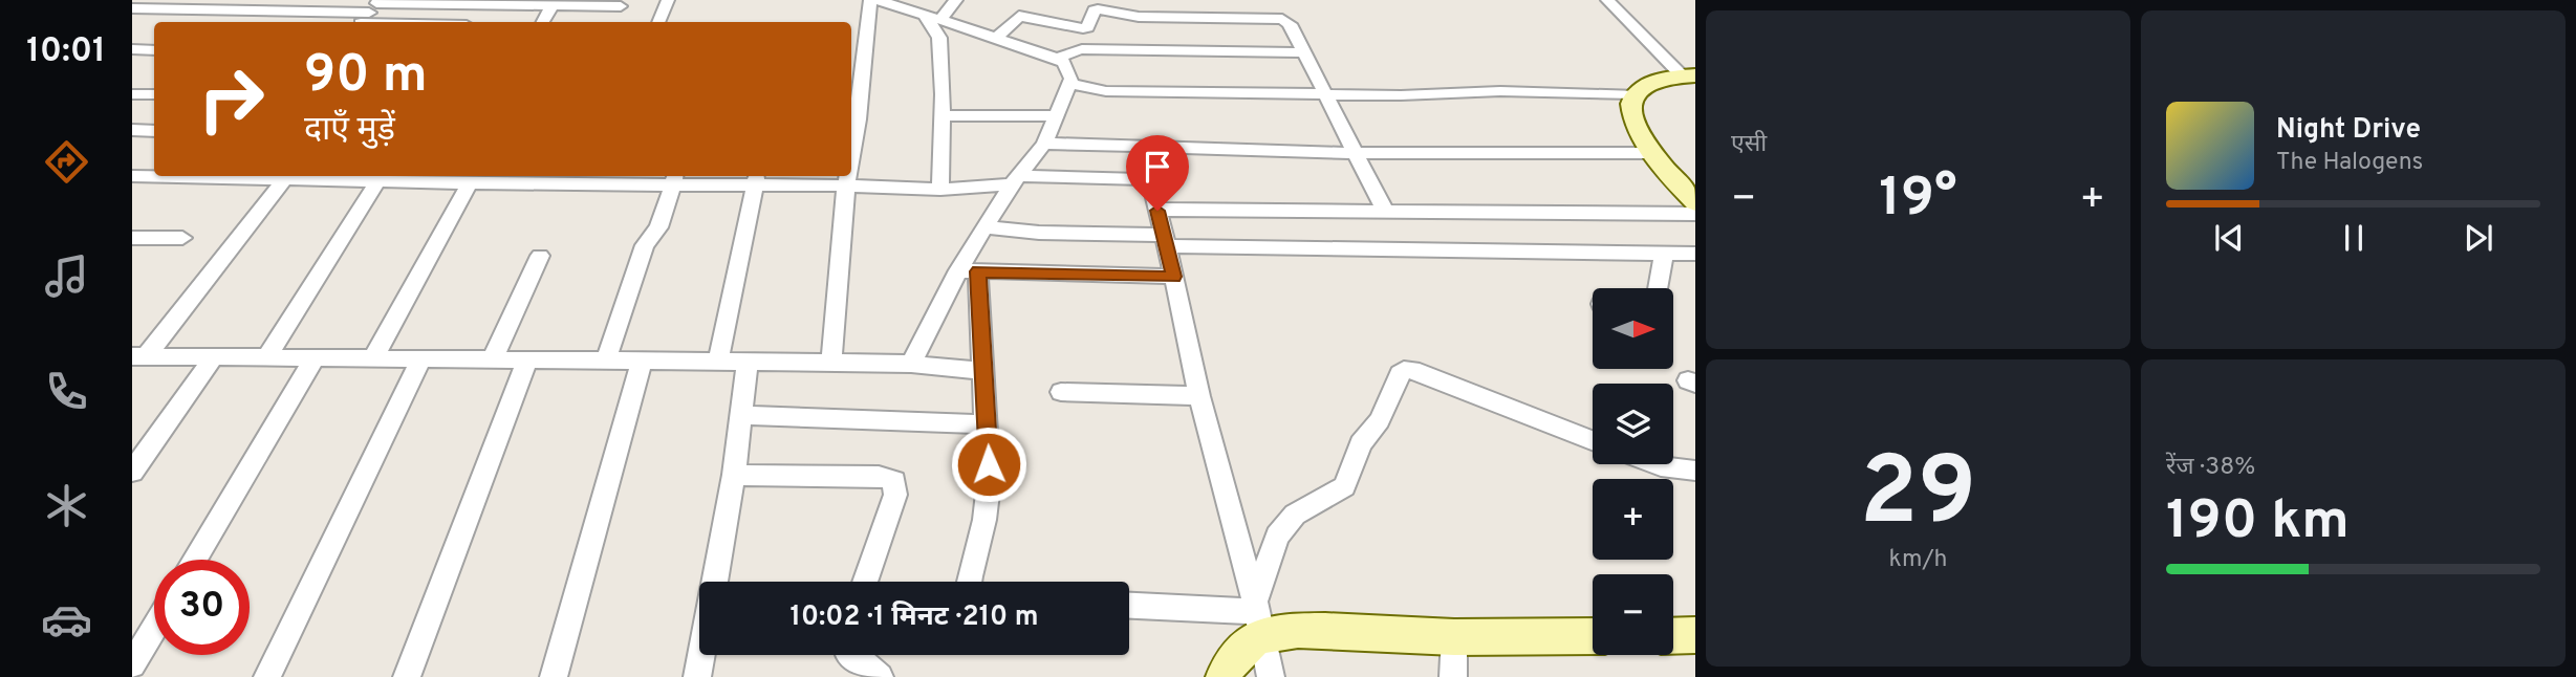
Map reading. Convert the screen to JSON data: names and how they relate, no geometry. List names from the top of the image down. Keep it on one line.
{"north":"right","page":{"tabs":"10:01","tile":["एसी",["29","km/h"],["रेंज · 38%","190 km"]],"turn":["90 m","दाएँ मुड़ें"],"song":["Night Drive","The Halogens"],"heat":["−","19°","+"],"map_buttons":["+","−"],"limit":"30","trip":"10:02 · 1 मिनट · 210 m"}}
